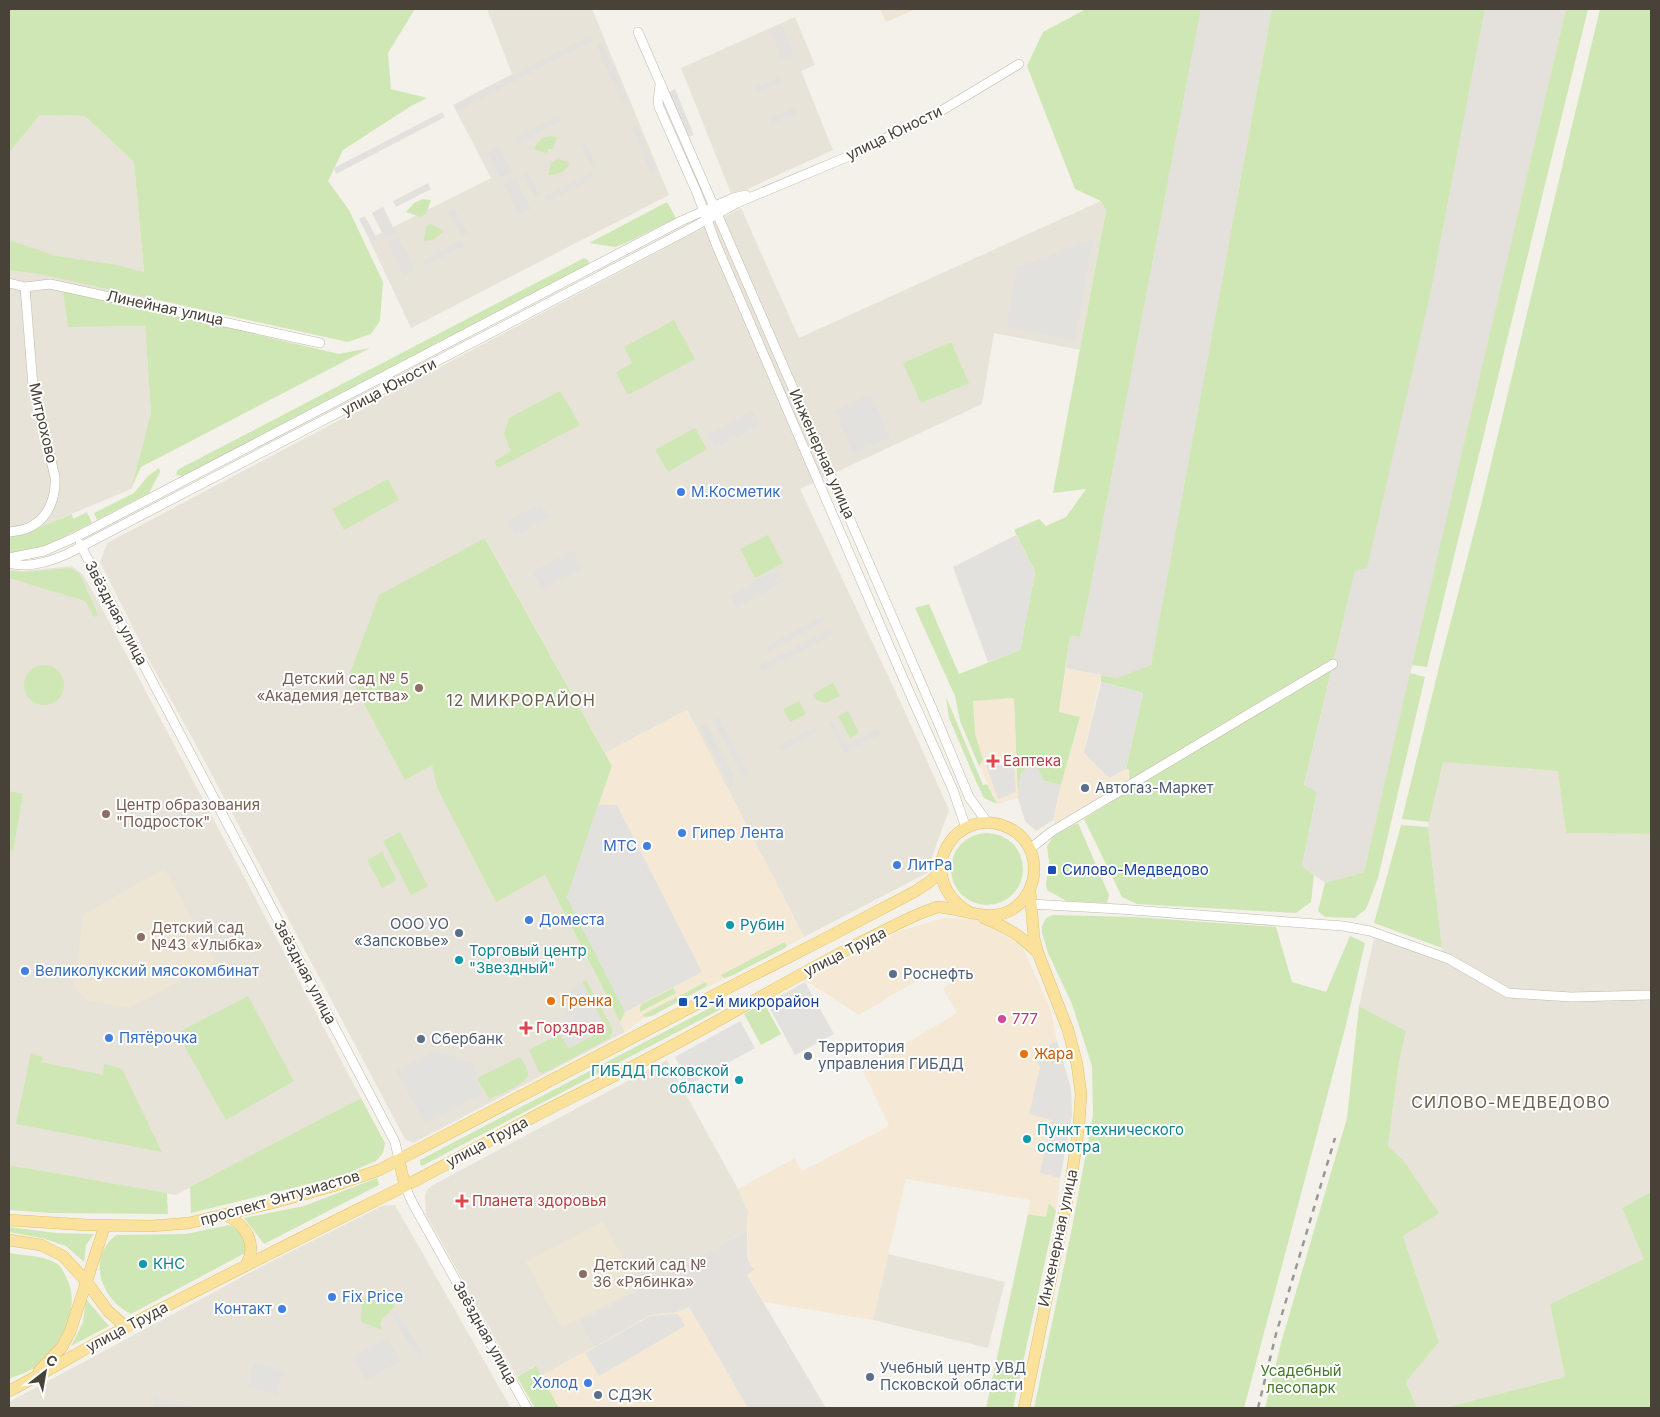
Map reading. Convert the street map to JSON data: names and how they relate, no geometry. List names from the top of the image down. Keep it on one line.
{"streets":{"main road":["Инженерная улица","Звёздная улица","улица Труда","проспект Энтузиастов"],"street":["улица Юности","Линейная улица","Митрохово"]},"crossings":[["улица Юности","Инженерная улица"],["улица Юности","Звёздная улица"],["Линейная улица","Митрохово"],["Инженерная улица","улица Труда"],["Звёздная улица","улица Труда"],["Звёздная улица","проспект Энтузиастов"],["улица Труда","проспект Энтузиастов"]],"districts":["12 МИКРОРАЙОН","СИЛОВО-МЕДВЕДОВО"],"parks":["Усадебный лесопарк"],"places":{"other":["М.Косметик","Детский сад № 5 «Академия детства»","Автогаз-Маркет","Центр образования \"Подросток\"","Гипер Лента","МТС","ЛитРа","Доместа","Рубин","ООО УО «Запсковье»","Детский сад №43 «Улыбка»","Торговый центр \"Звездный\"","Великолукский мясокомбинат","Роснефть","Гренка","777","Пятёрочка","Сбербанк","Жара","Территория управления ГИБДД","ГИБДД Псковской области","Пункт технического осмотра","КНС","Детский сад № 36 «Рябинка»","Fix Price","Контакт","Учебный центр УВД Псковской области","Холод","СДЭК"],"health":["Еаптека","Горздрав","Планета здоровья"],"transit":["Силово-Медведово","12-й микрорайон"]},"north":"top right"}
